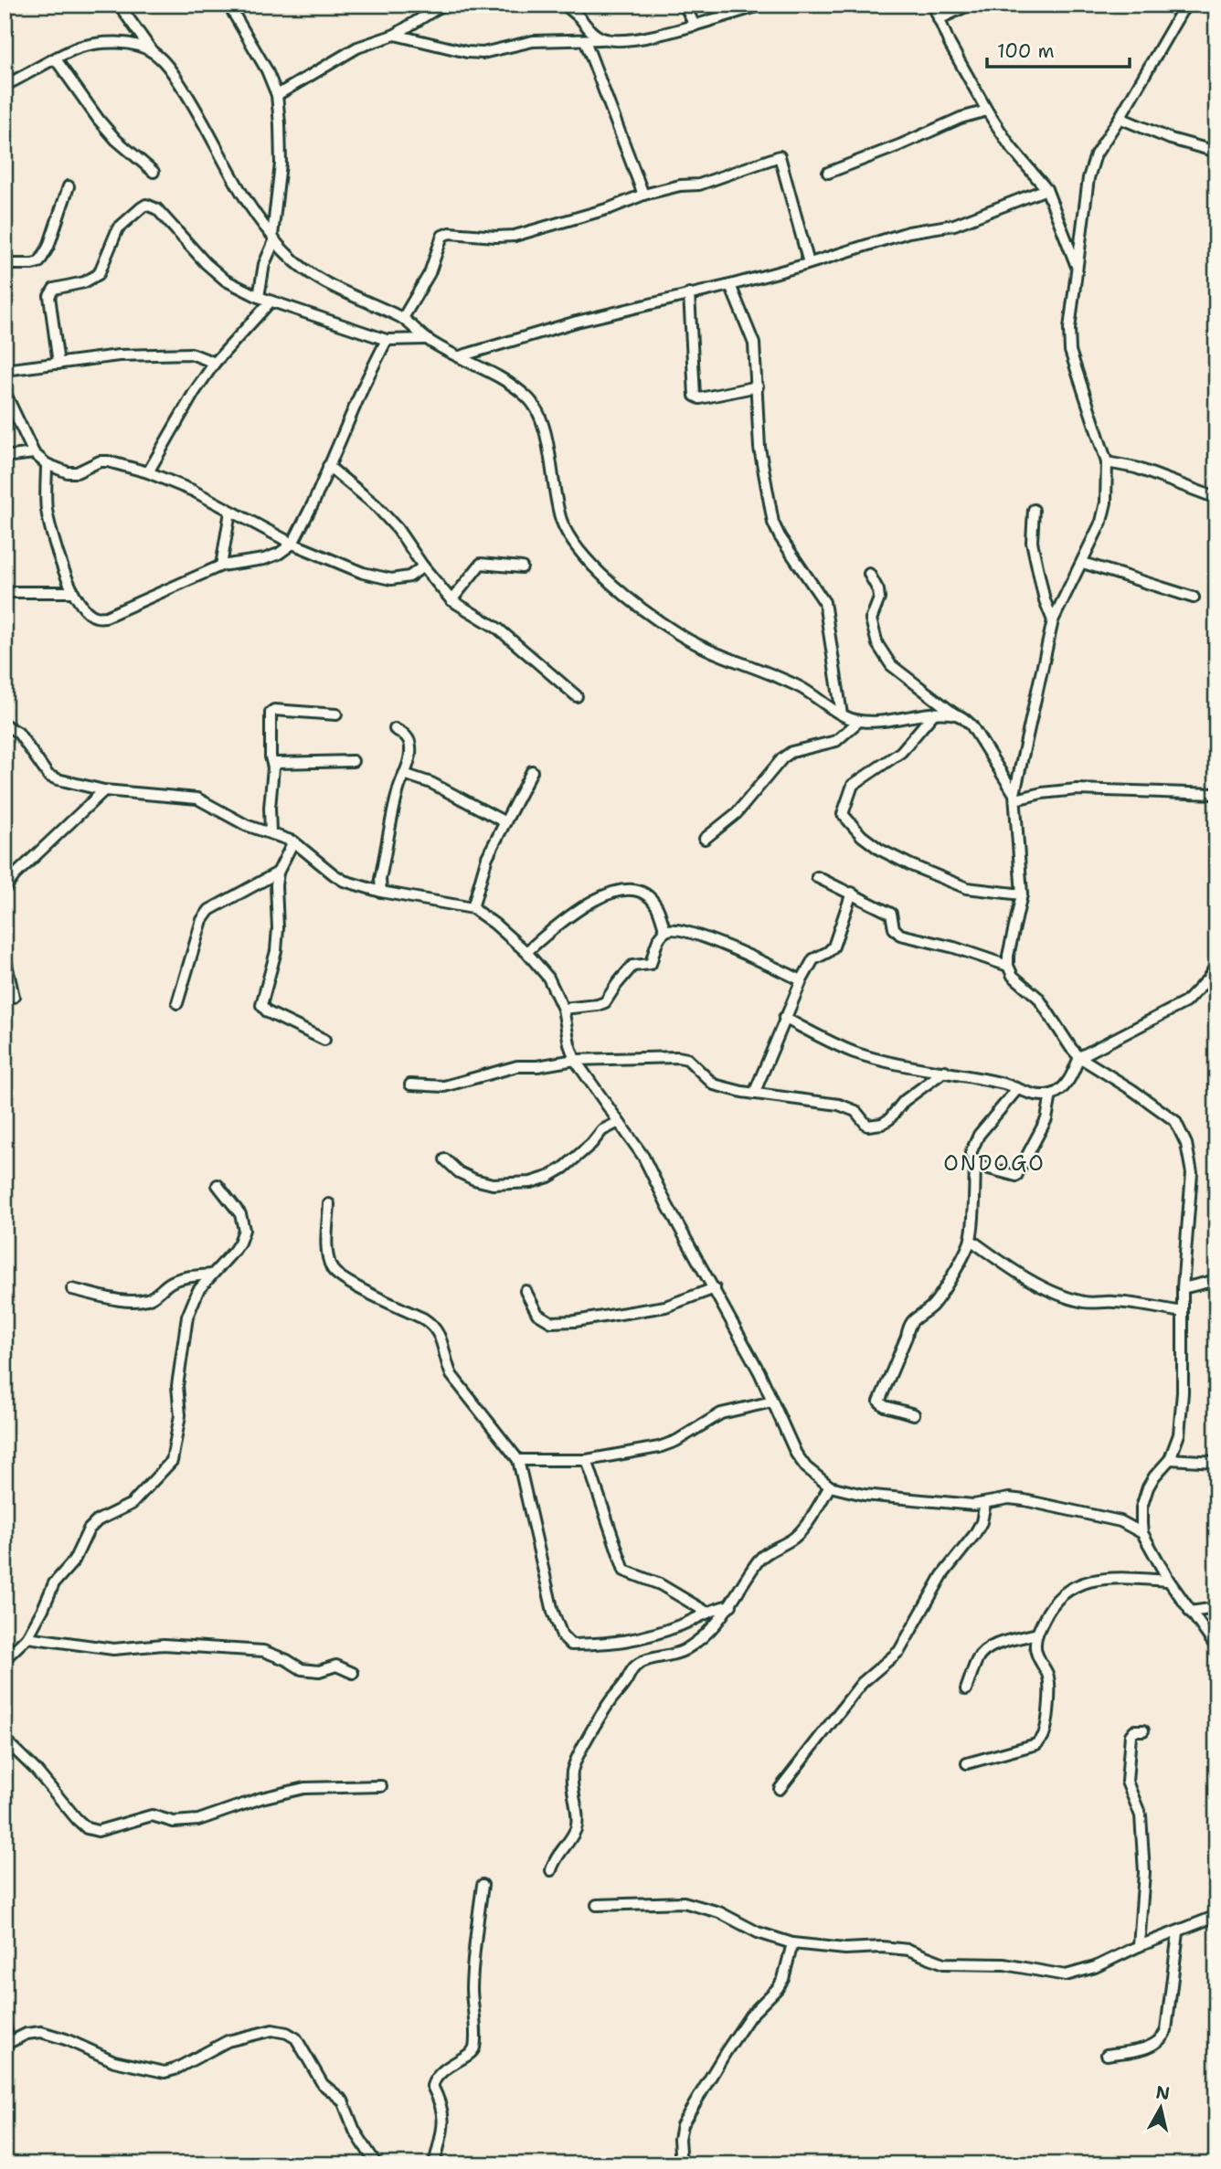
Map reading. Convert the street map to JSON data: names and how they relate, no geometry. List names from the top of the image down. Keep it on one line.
{"districts":["ONDOGO"],"scale_bar":"100 m","north":"top"}
